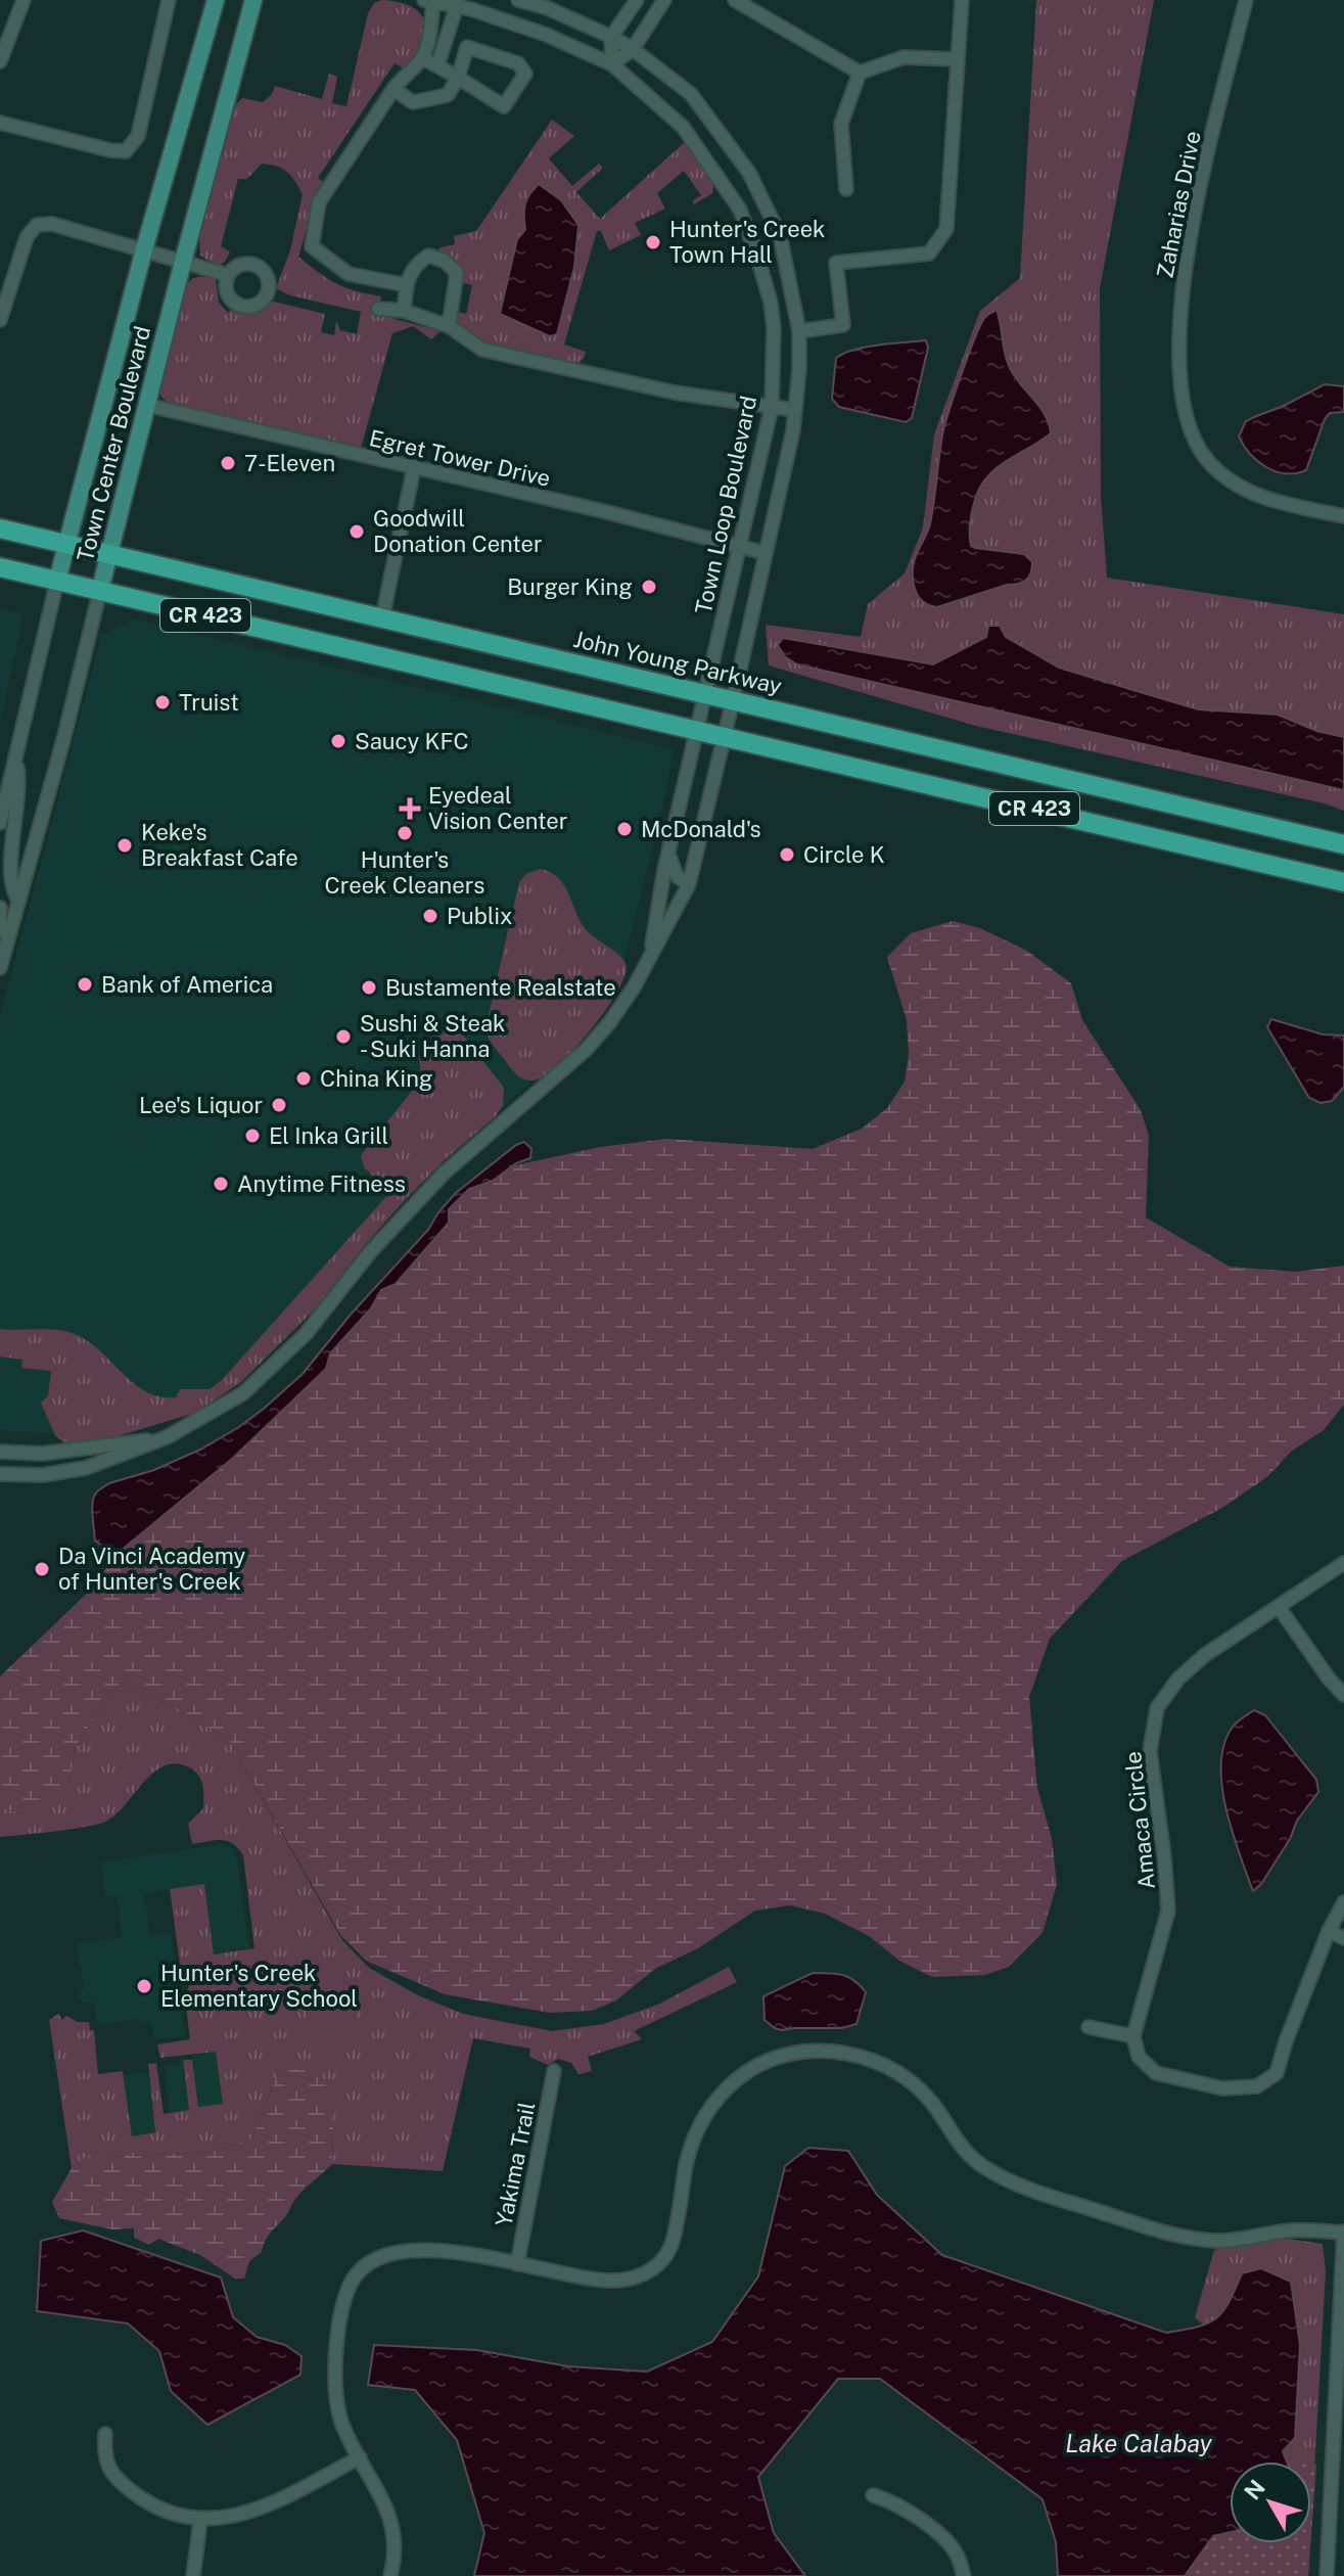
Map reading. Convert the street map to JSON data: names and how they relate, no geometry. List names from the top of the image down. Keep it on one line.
{"streets":{"highway":["CR 423","John Young Parkway"],"main road":["Town Center Boulevard"],"street":["Zaharias Drive","Egret Tower Drive","Town Loop Boulevard","Amaca Circle","Yakima Trail"]},"crossings":[["Town Center Boulevard","Egret Tower Drive"],["Town Center Boulevard","CR 423"],["Town Center Boulevard","John Young Parkway"],["Egret Tower Drive","Town Loop Boulevard"],["Town Loop Boulevard","CR 423"],["Town Loop Boulevard","John Young Parkway"]],"water":["Lake Calabay"],"places":{"other":["Hunter's Creek Town Hall","7-Eleven","Goodwill Donation Center","Burger King","Truist","Saucy KFC","McDonald's","Hunter's Creek Cleaners","Keke's Breakfast Cafe","Circle K","Publix","Bank of America","Bustamente Realstate","Sushi & Steak - Suki Hanna","China King","Lee's Liquor","El Inka Grill","Anytime Fitness","Da Vinci Academy of Hunter's Creek","Hunter's Creek Elementary School"],"health":["Eyedeal Vision Center"]},"north":"top left"}
